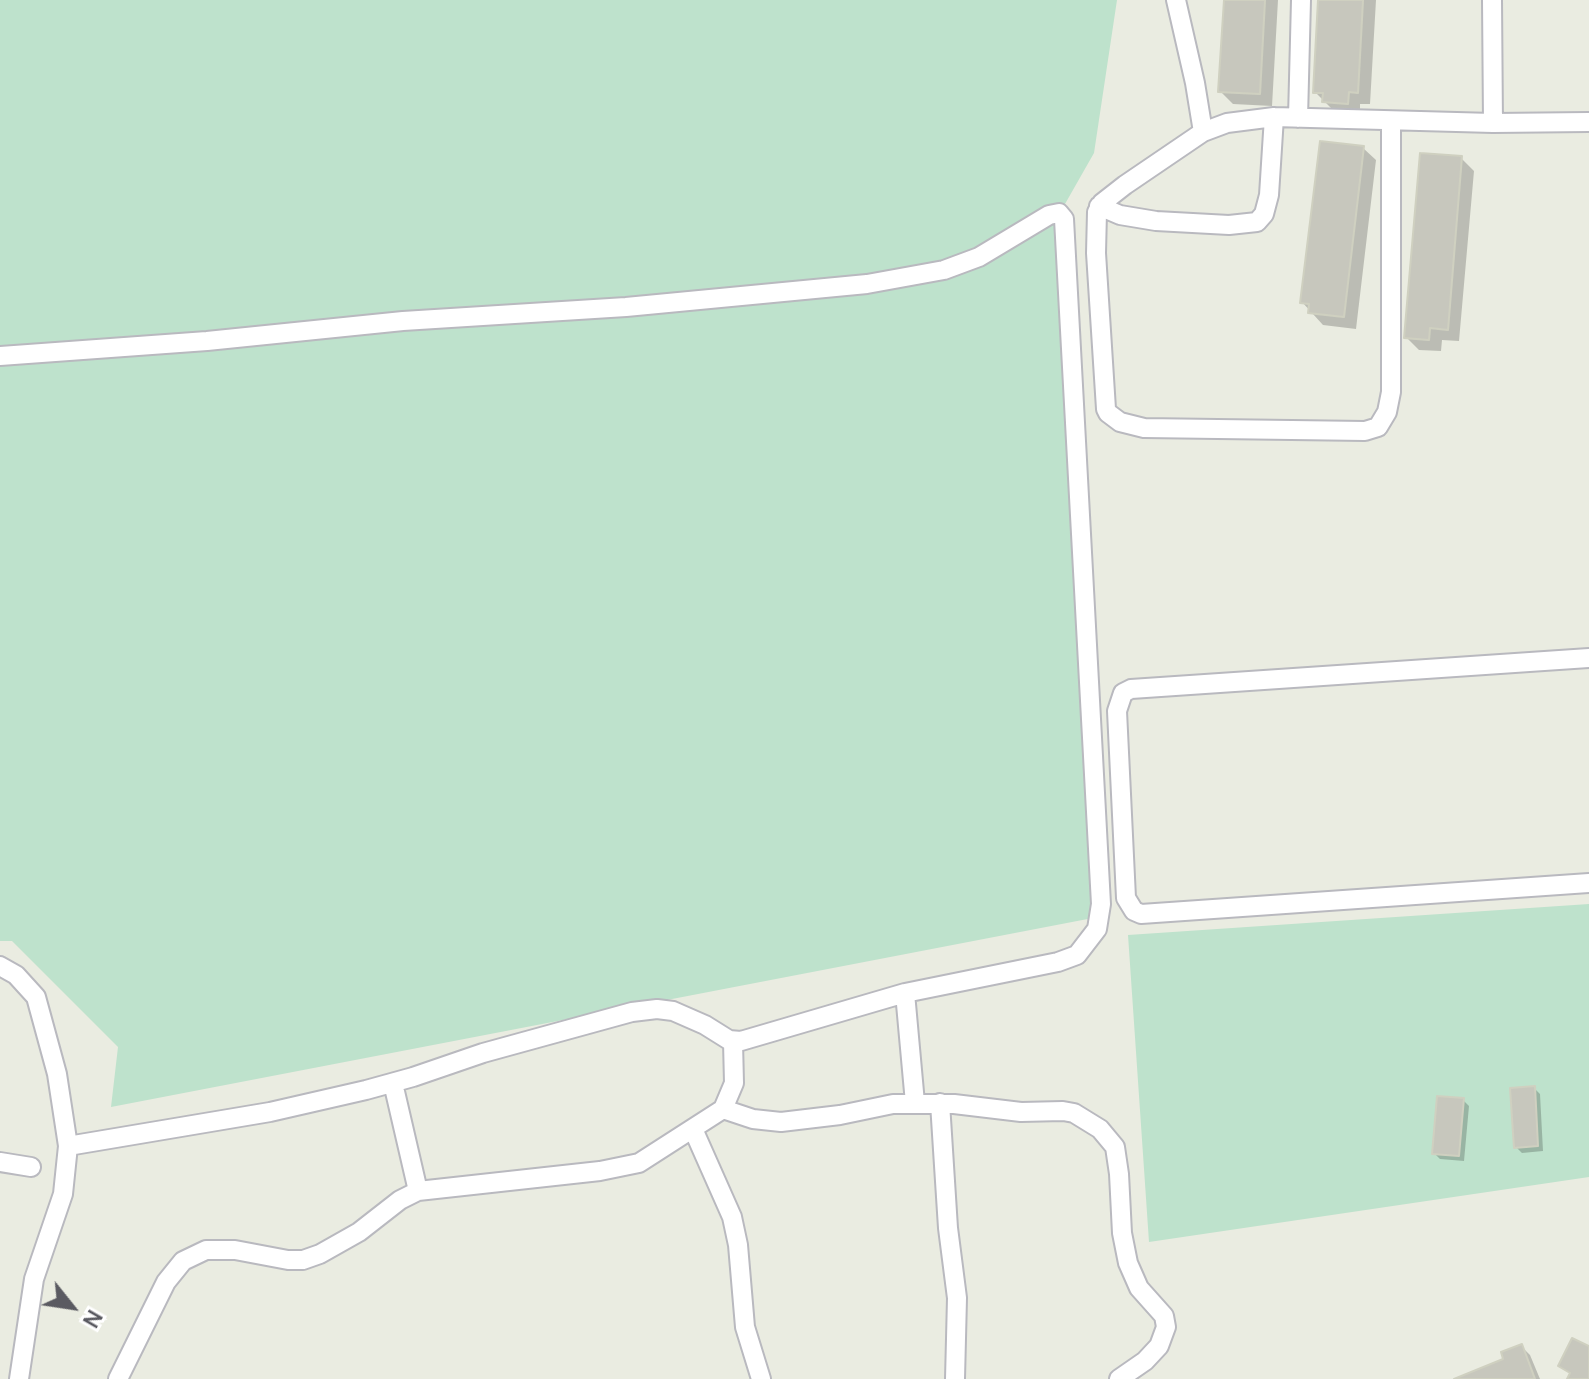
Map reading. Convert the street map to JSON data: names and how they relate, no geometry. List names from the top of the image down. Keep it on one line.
{"north":"bottom right"}
